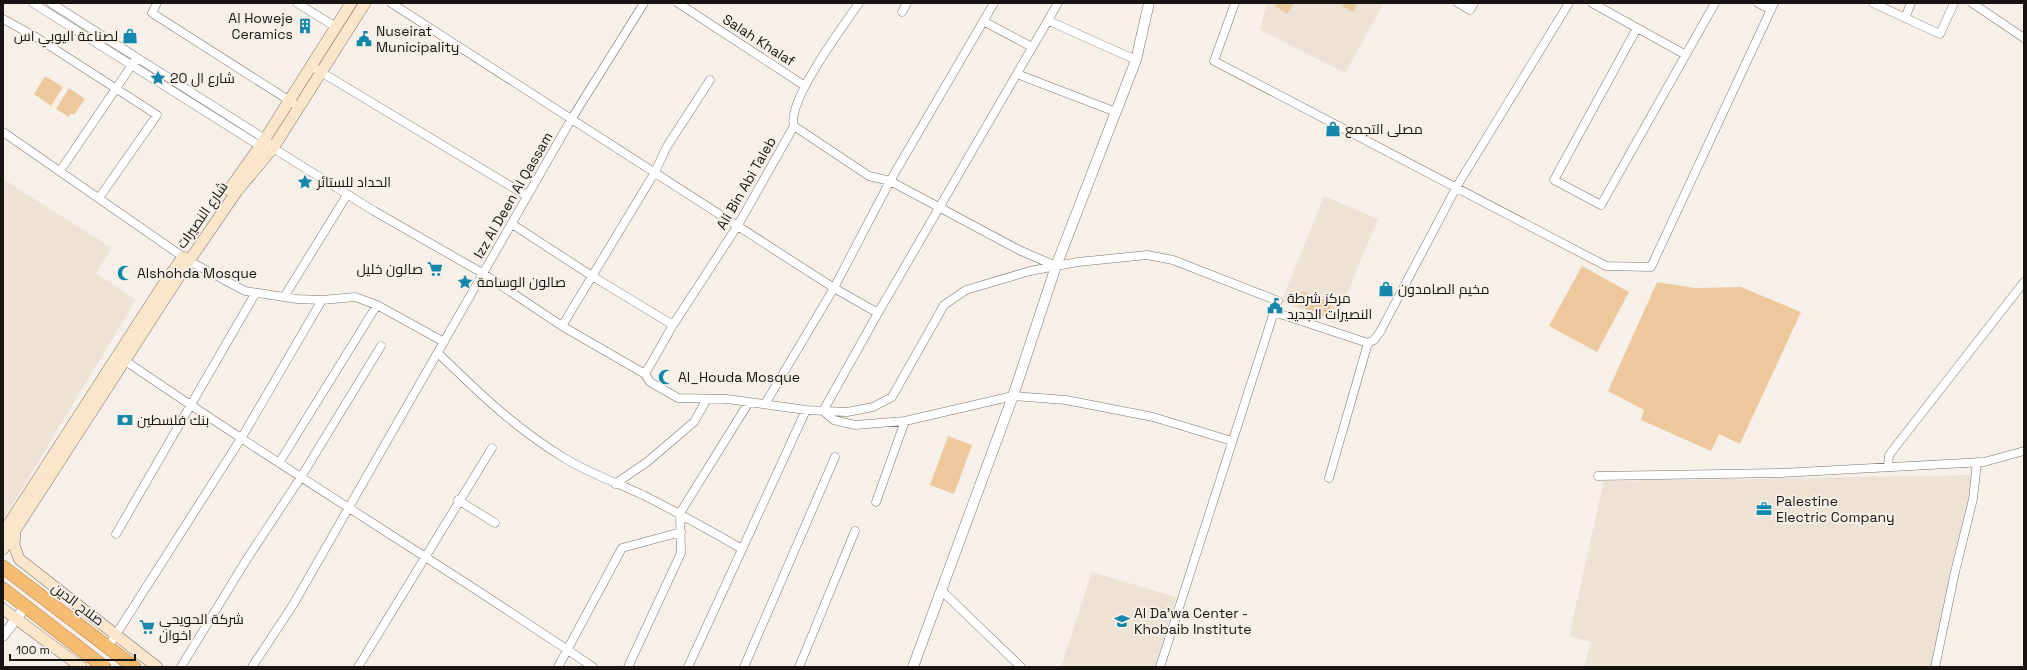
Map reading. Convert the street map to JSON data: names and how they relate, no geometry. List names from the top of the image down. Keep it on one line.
{"streets":{"highway":["صلاح الدين"],"main road":["شارع النصيرات"],"street":["Salah Khalaf","Ali Bin Abi Taleb","Izz Al Deen Al Qassam"]},"crossings":[["Salah Khalaf","Ali Bin Abi Taleb"]],"places":{"building":["Al Howeje Ceramics"],"shop":["لصناعة اليوبي اس","مصلى التجمع","مخيم الصامدون"],"public building":["Nuseirat Municipality","مركز شرطة النصيرات الجديد"],"place":["شارع ال 20","الحداد للستائر","صالون الوسامة"],"supermarket":["صالون خليل","شركة الحويحي اخوان"],"mosque":["Alshohda Mosque","Al_Houda Mosque"],"bank":["بنك فلسطين"],"office":["Palestine Electric Company"],"school or university":["Al Da'wa Center - Khobaib Institute"]},"scale_bar":"100 m"}
